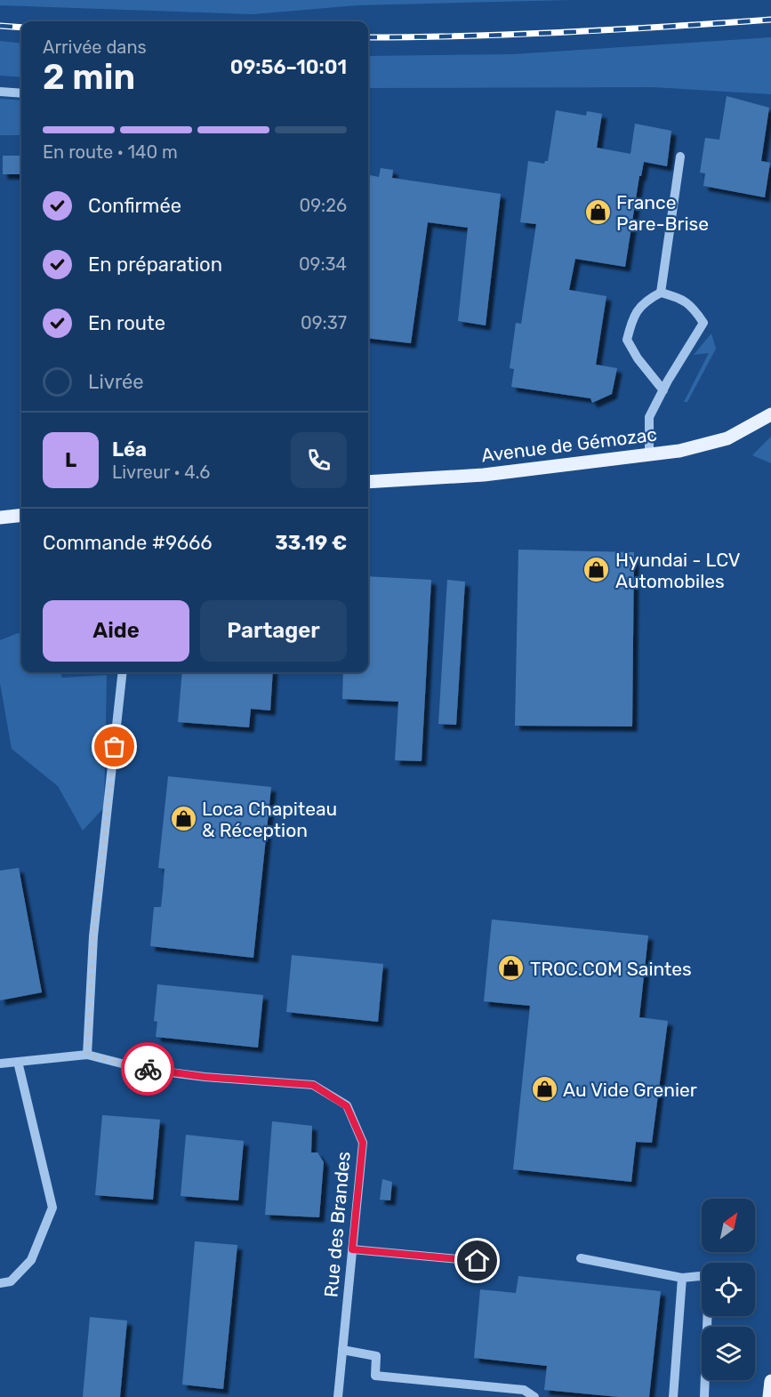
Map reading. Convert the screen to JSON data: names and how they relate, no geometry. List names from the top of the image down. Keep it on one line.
{"streets":{"main road":["Avenue de Gémozac"],"street":["Rue des Brandes"]},"places":{"shop":["France Pare-Brise","Hyundai - LCV Automobiles","Loca Chapiteau & Réception","TROC.COM Saintes","Au Vide Grenier"]},"north":"top right","page":{"heading":["2 min","Arrivée dans","09:56–10:01"],"panel":["Léa","Livreur · 4.6","Commande #9666","33.19 €"],"bar":"En route · 140 m","list":[["Confirmée","09:26"],["En préparation","09:34"],["En route","09:37"],"Livrée"],"round":"L","buttons":["Aide","Partager"]}}
